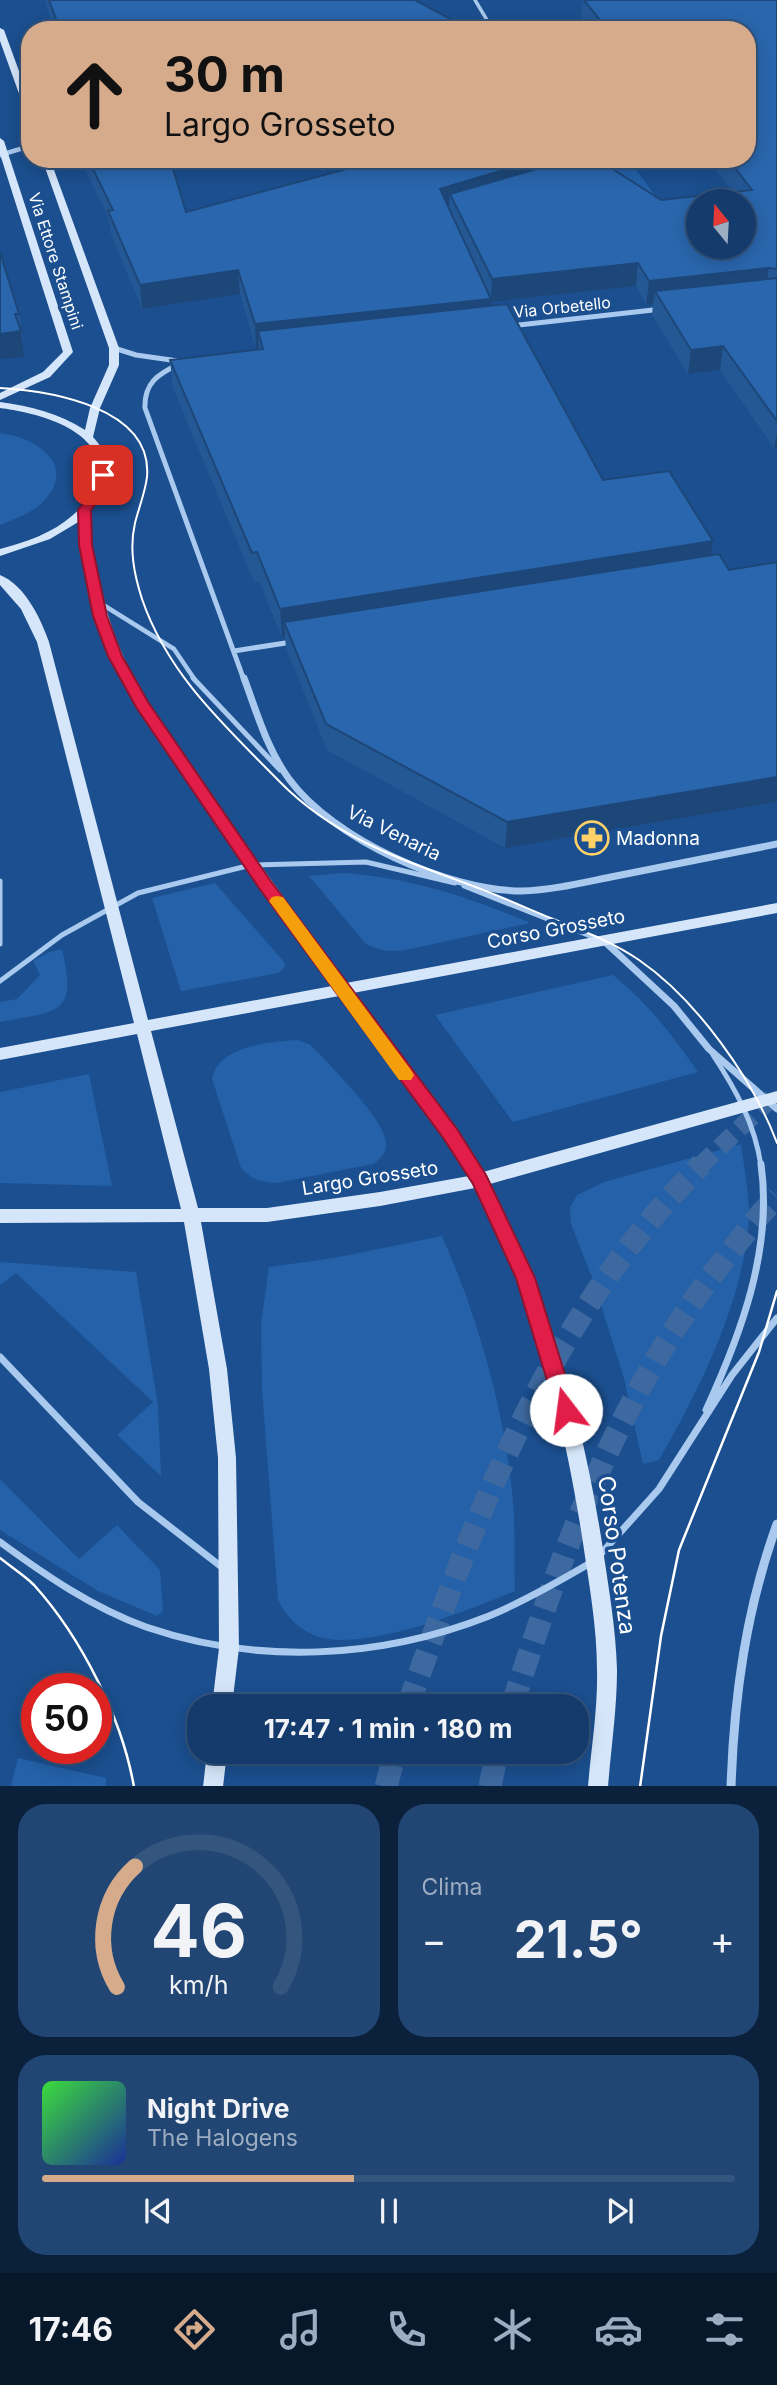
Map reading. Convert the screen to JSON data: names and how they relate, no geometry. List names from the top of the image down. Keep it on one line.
{"streets":{"main road":["Via Ettore Stampini","Corso Grosseto","Largo Grosseto","Corso Potenza"],"street":["Via Orbetello","Via Venaria"]},"crossings":[["Via Ettore Stampini","Via Venaria"],["Corso Grosseto","Largo Grosseto"],["Largo Grosseto","Corso Potenza"]],"places":{"pharmacy":["Madonna"]},"north":"top","page":{"turn":["30 m","Largo Grosseto"],"limit":"50","trip":"17:47 · 1 min · 180 m","tile":"Clima","heat":["−","21.5°","+"],"song":["Night Drive","The Halogens"],"tabs":"17:46","gauge":["46","km/h"]}}
